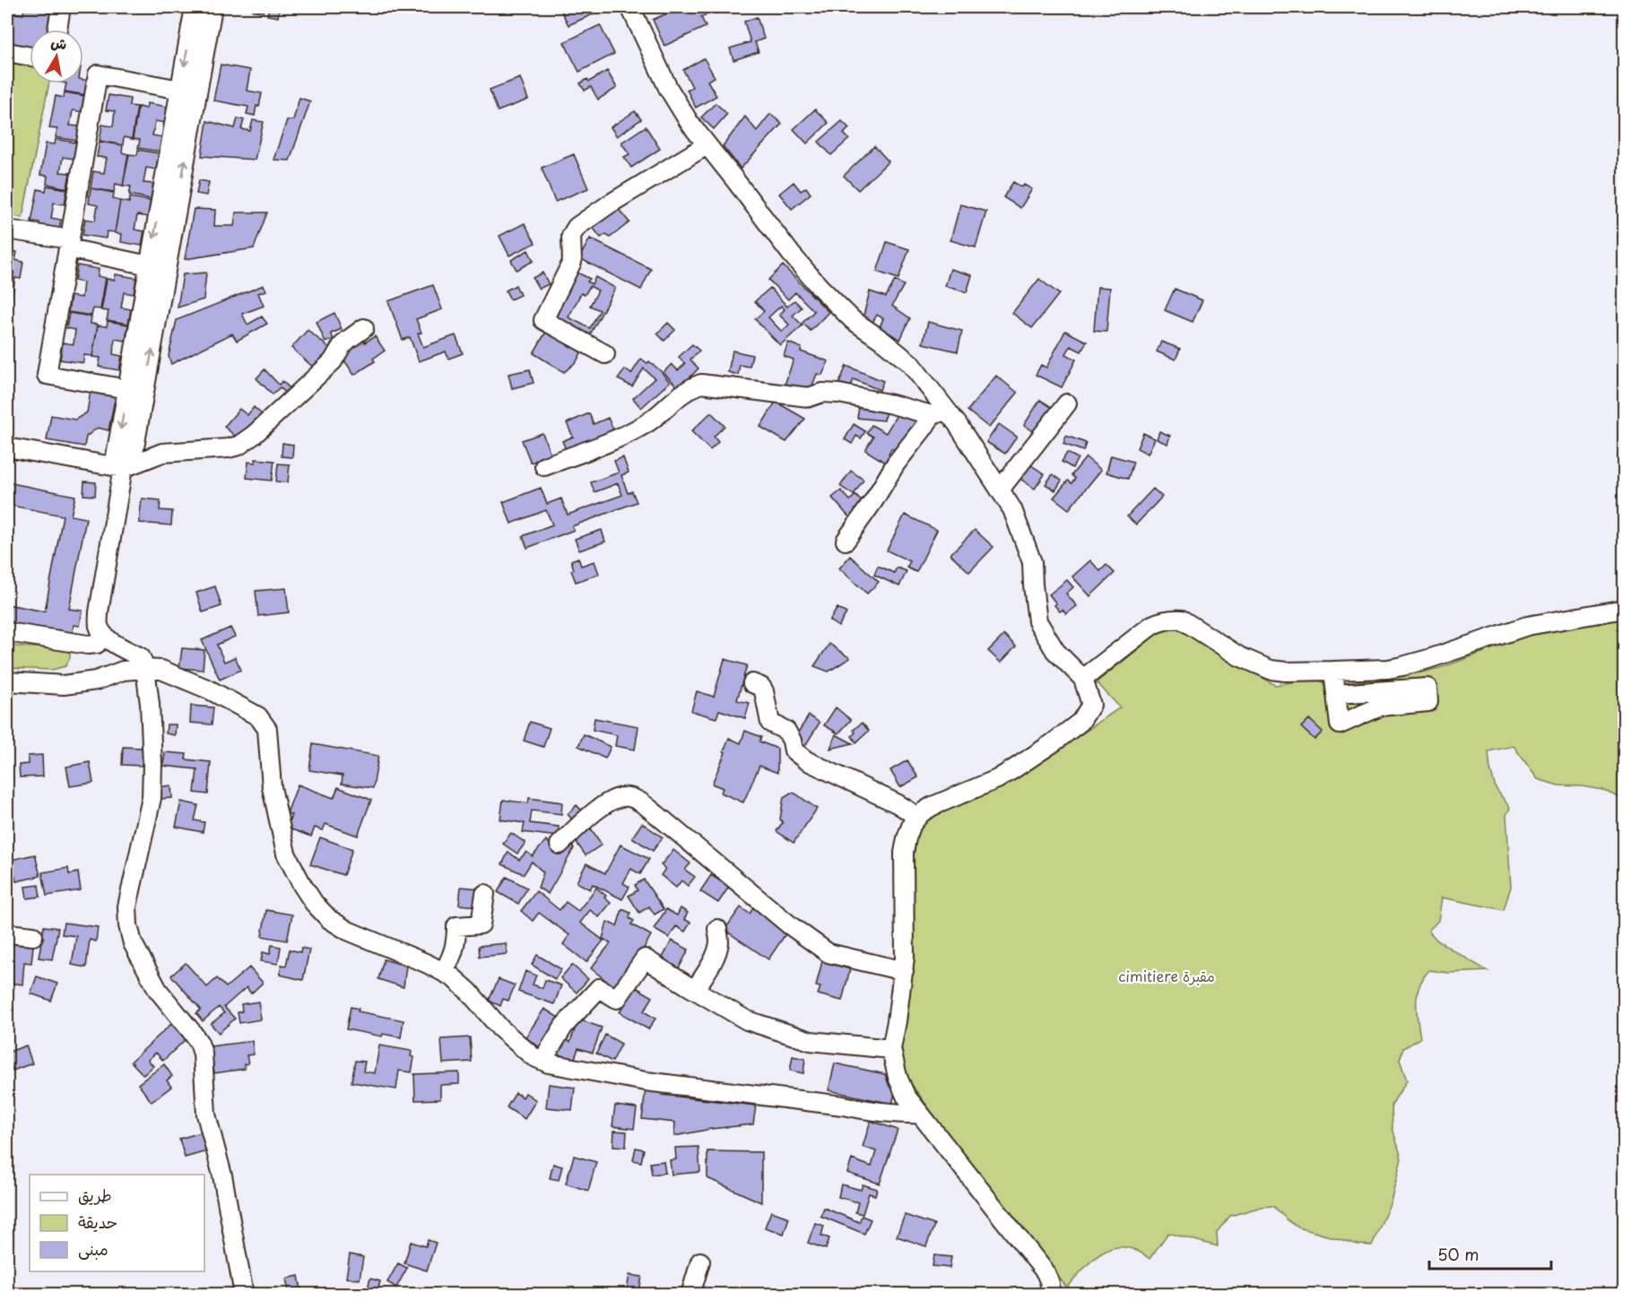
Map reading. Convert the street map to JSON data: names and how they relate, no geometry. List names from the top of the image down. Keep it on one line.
{"parks":["cimitiere مقبرة"],"legend":["طريق","حديقة","مبنى"],"scale_bar":"50 m","north":"top"}
